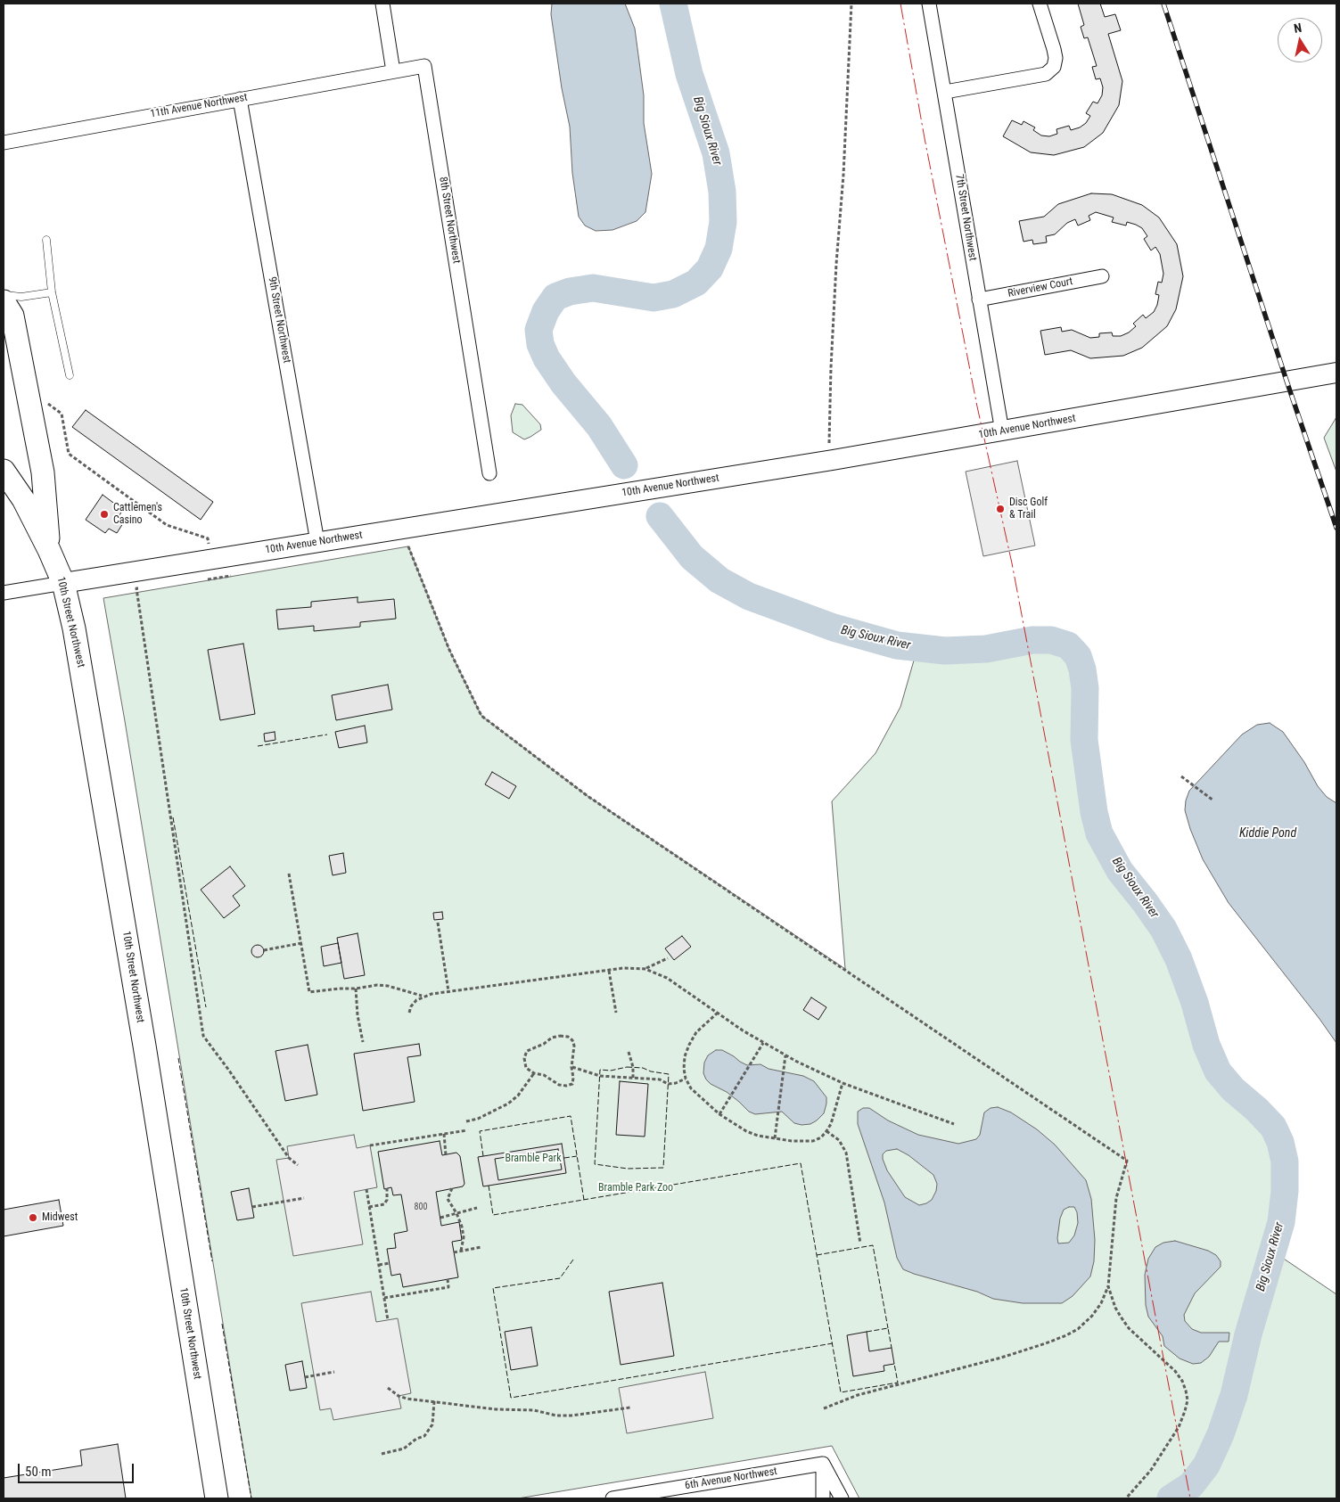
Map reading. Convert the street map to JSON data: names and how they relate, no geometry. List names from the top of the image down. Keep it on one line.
{"streets":{"main road":["10th Street Northwest"],"street":["11th Avenue Northwest","7th Street Northwest","8th Street Northwest","Riverview Court","9th Street Northwest","10th Avenue Northwest","6th Avenue Northwest"]},"crossings":[["11th Avenue Northwest","8th Street Northwest"],["11th Avenue Northwest","9th Street Northwest"],["7th Street Northwest","Riverview Court"],["7th Street Northwest","10th Avenue Northwest"],["9th Street Northwest","10th Avenue Northwest"],["10th Avenue Northwest","10th Street Northwest"]],"water":["Big Sioux River","Kiddie Pond"],"parks":["Bramble Park","Bramble Park Zoo"],"places":["Disc Golf & Trail","Cattlemen's Casino","Midwest"],"house_numbers":["800"],"scale_bar":"50 m","north":"top"}
